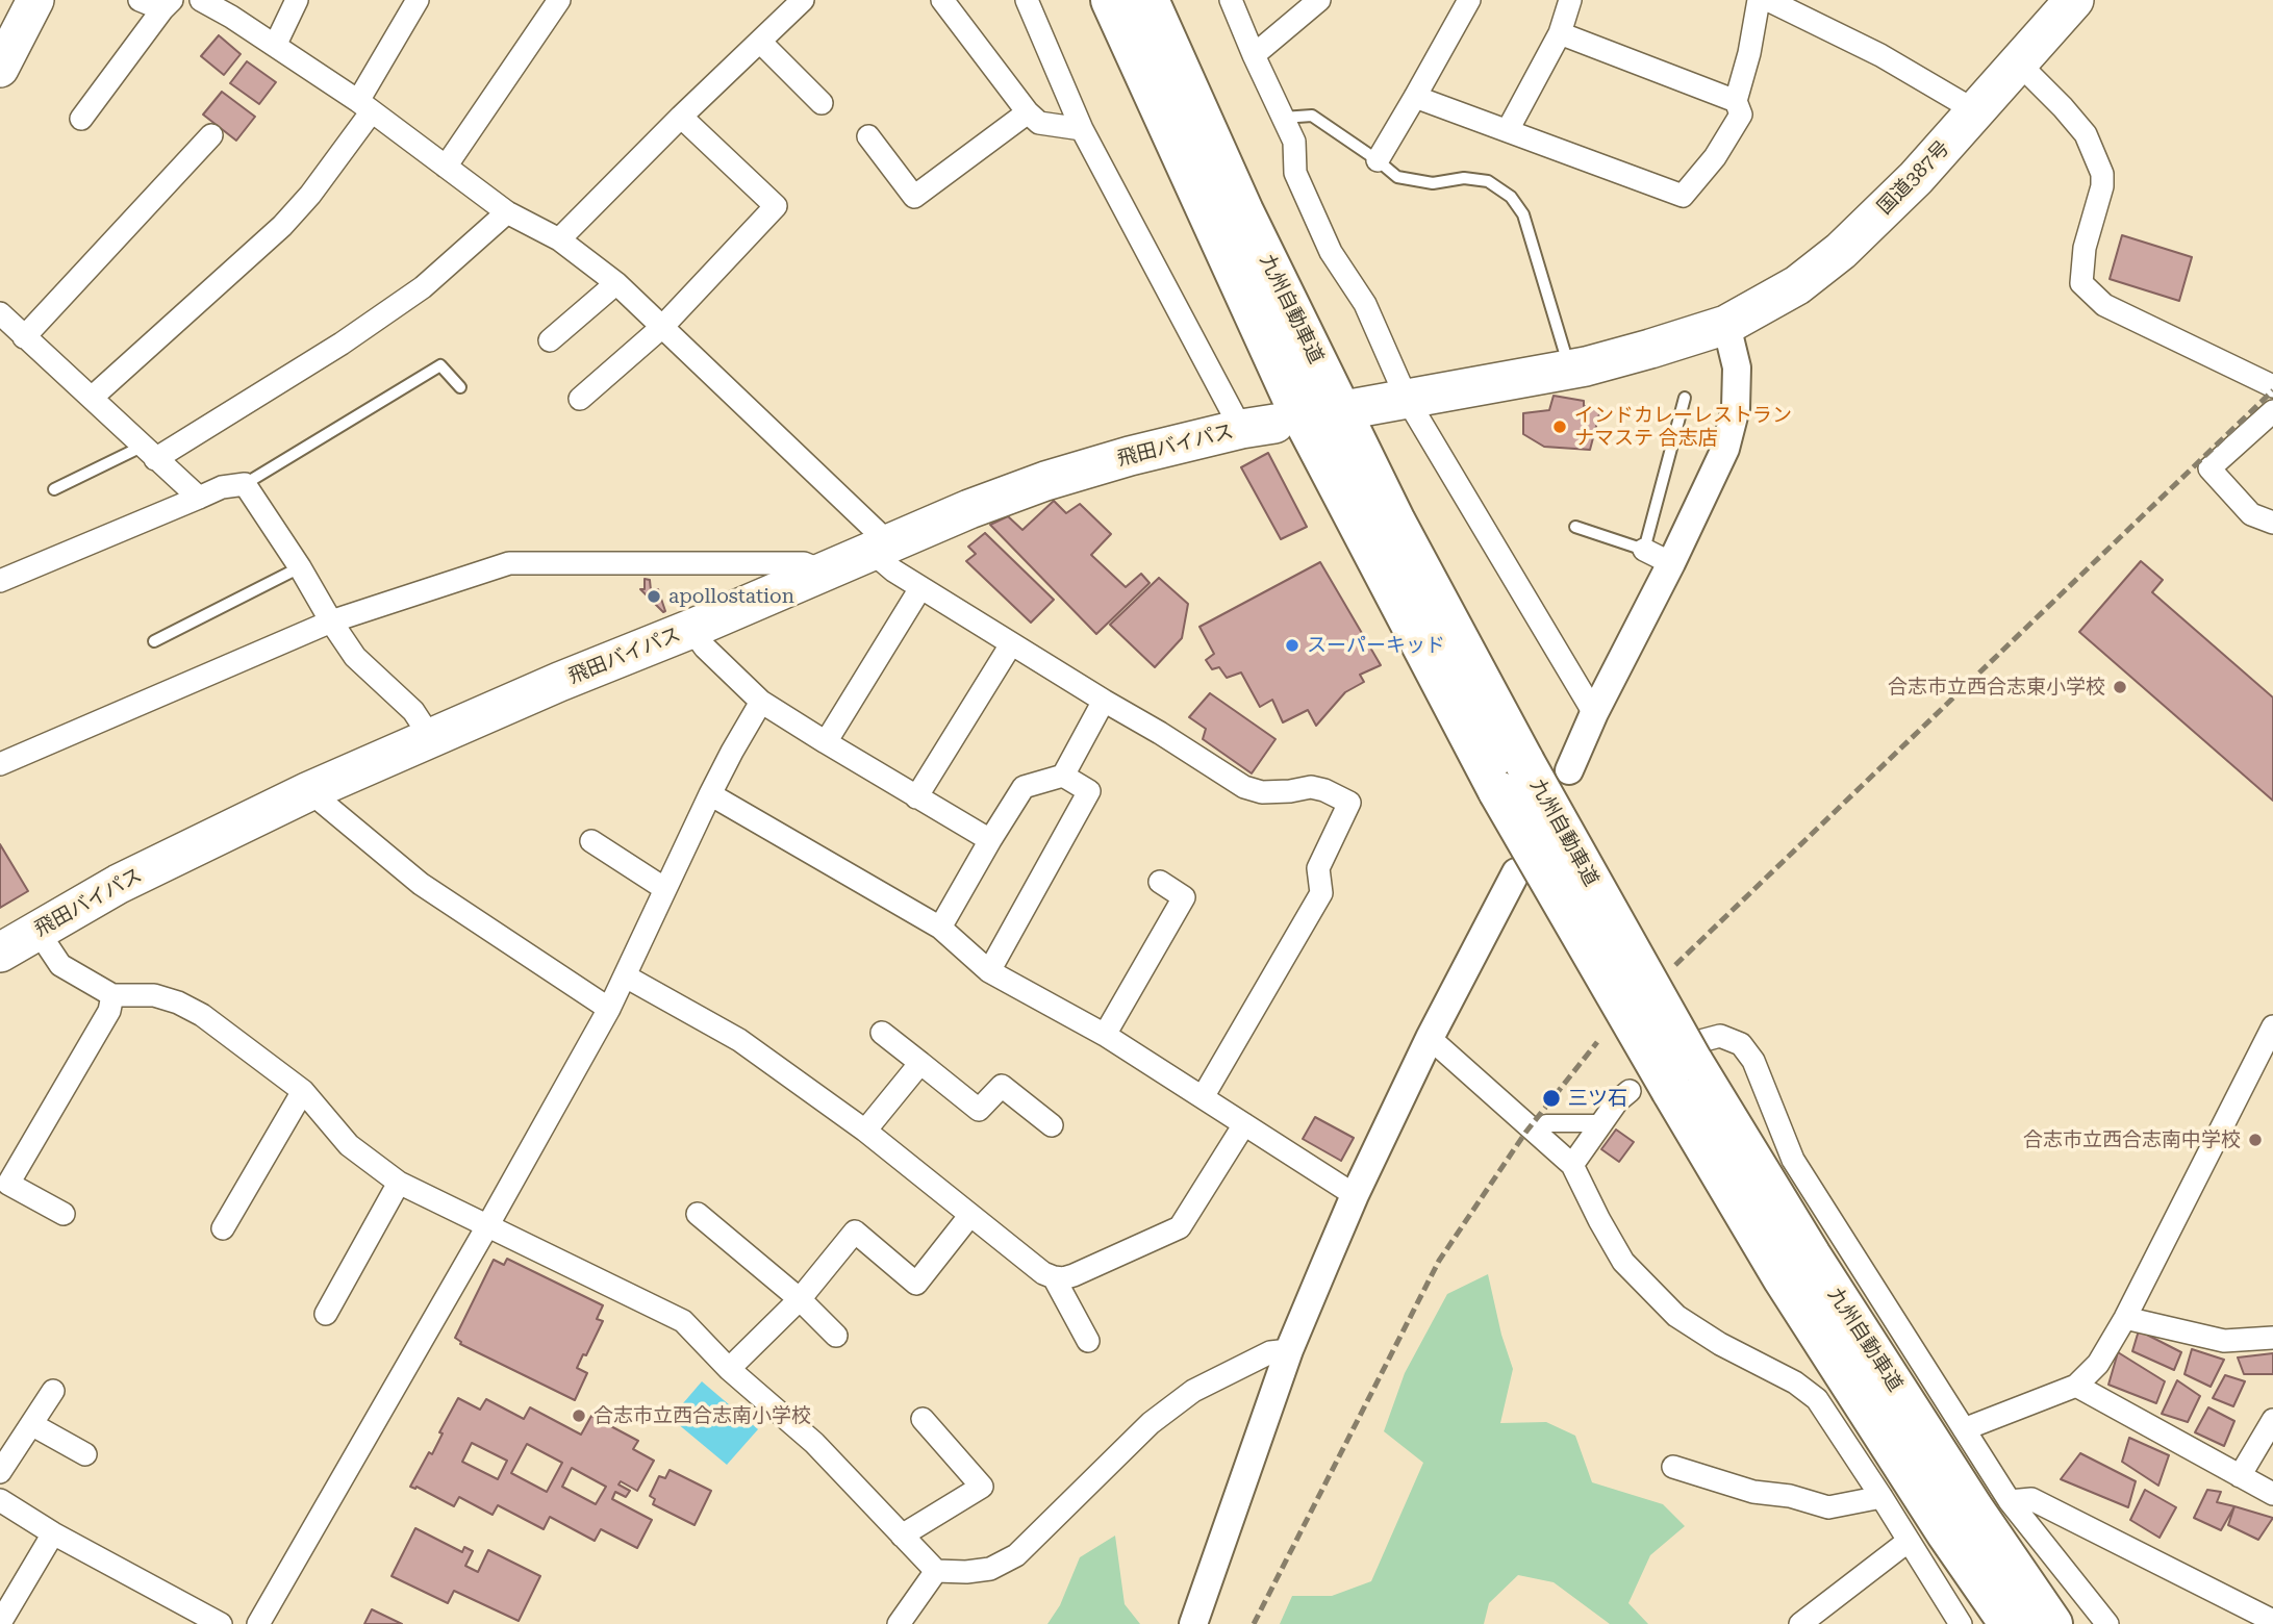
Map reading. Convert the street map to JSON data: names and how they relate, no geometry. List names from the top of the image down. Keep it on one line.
{"streets":{"highway":["国道387号","九州自動車道","飛田バイパス"]},"places":["インドカレーレストラン ナマステ 合志店","apollostation","スーパーキッド","合志市立西合志東小学校","三ツ石","合志市立西合志南中学校","合志市立西合志南小学校"]}
